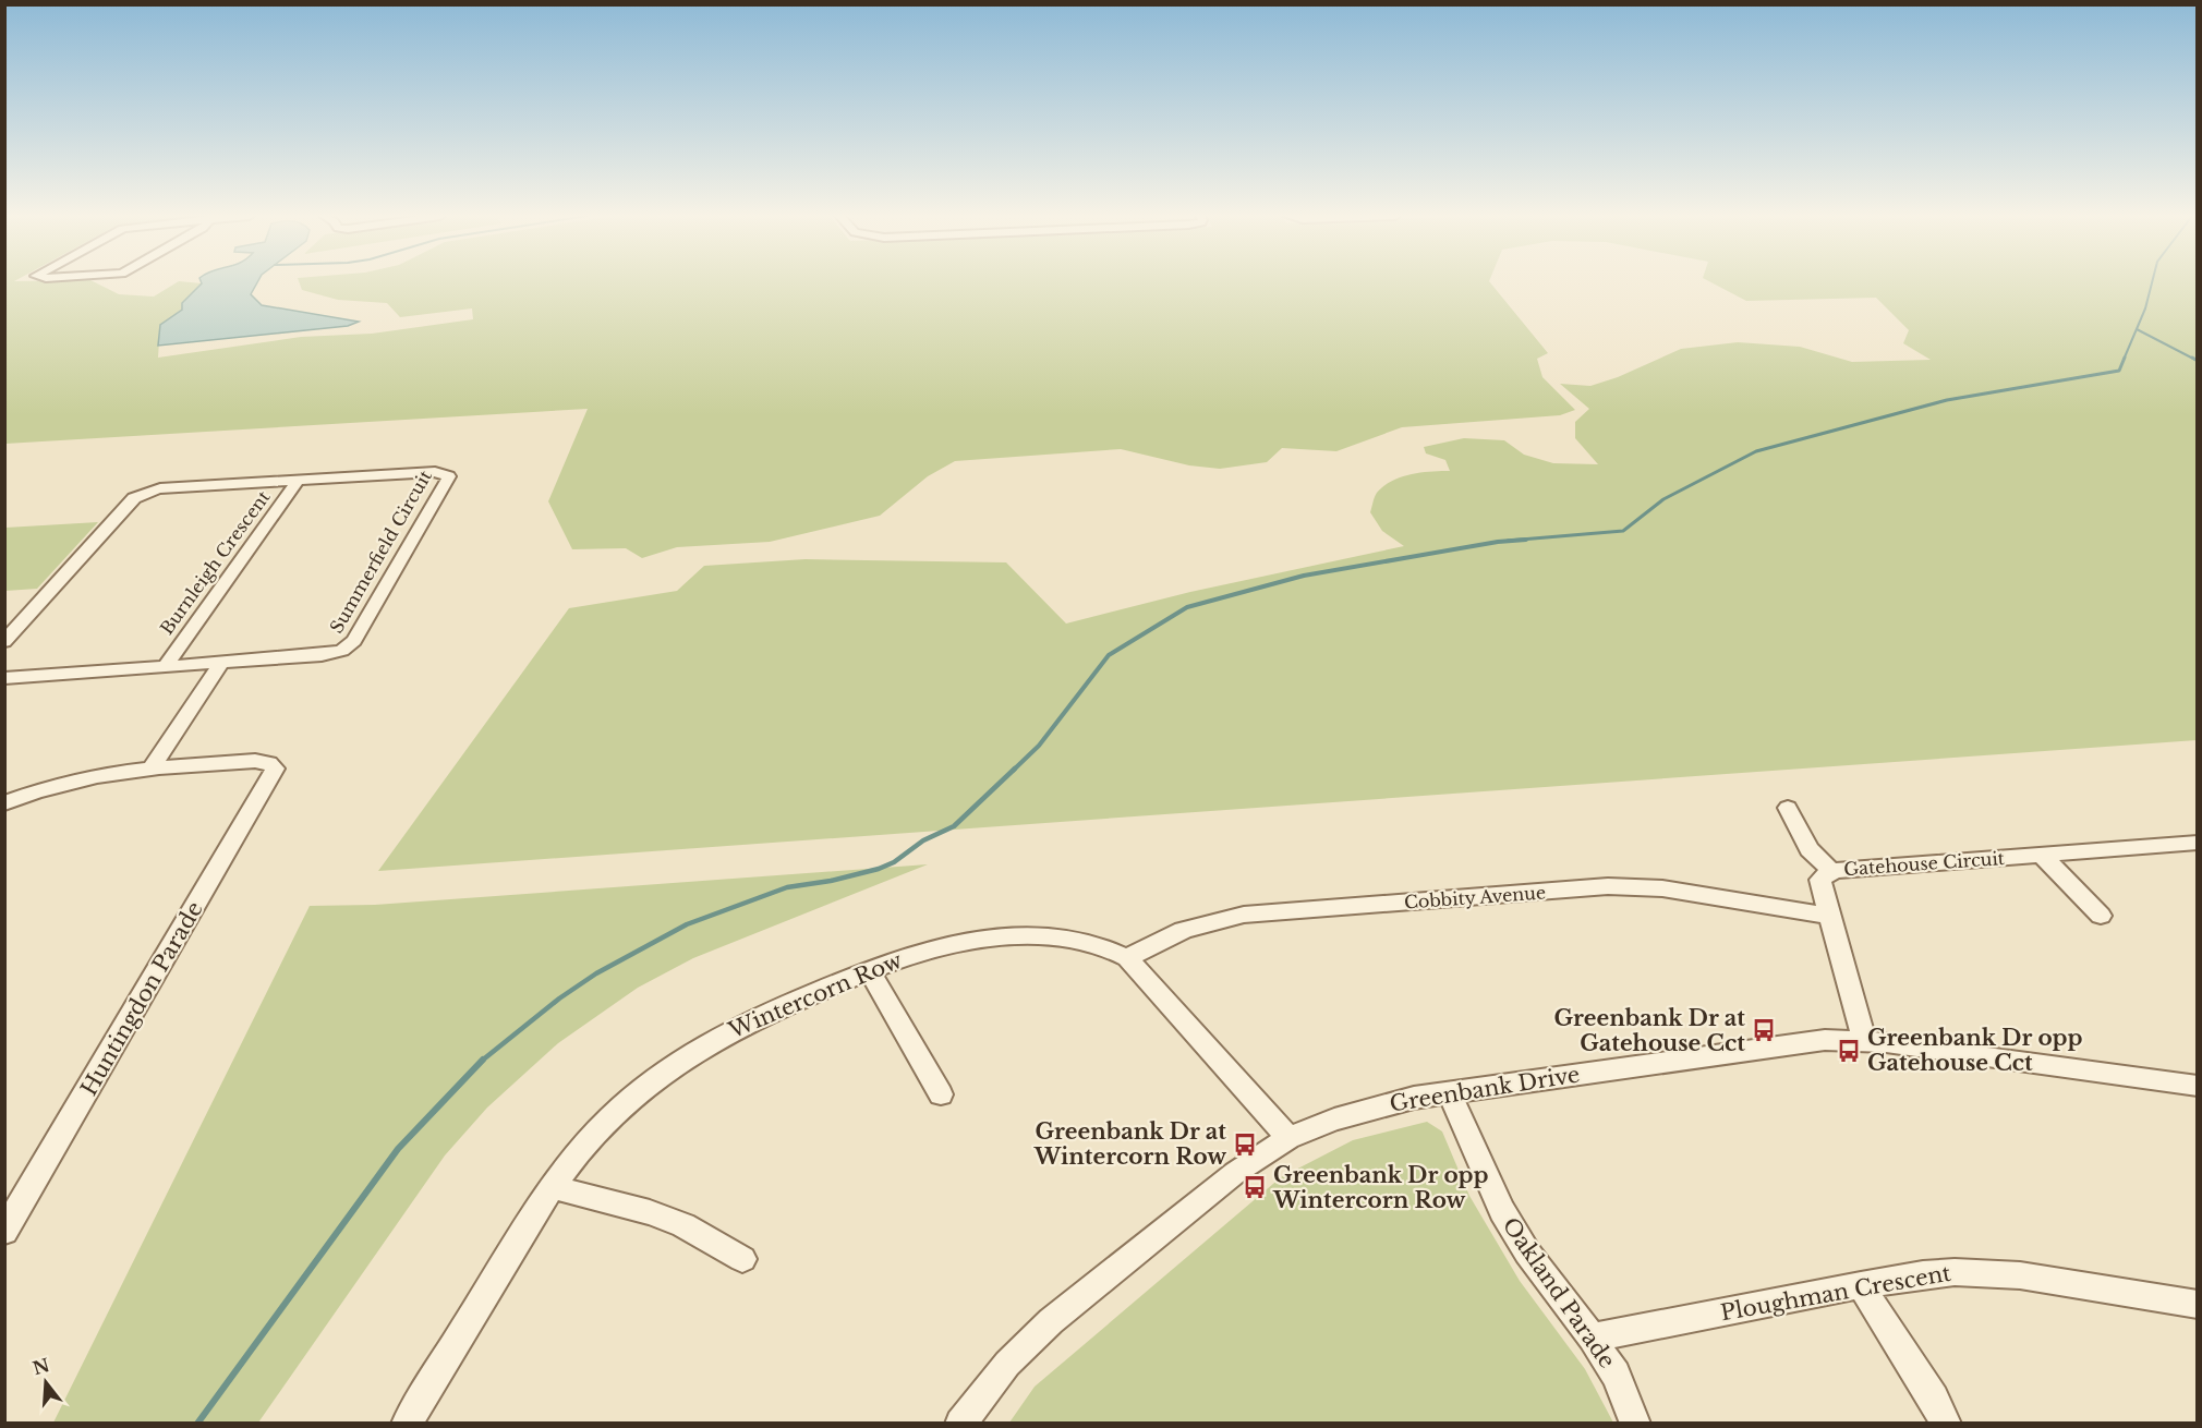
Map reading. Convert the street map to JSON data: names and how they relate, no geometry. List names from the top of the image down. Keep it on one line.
{"streets":{"street":["Summerfield Circuit","Burnleigh Crescent","Gatehouse Circuit","Cobbity Avenue","Wintercorn Row","Huntingdon Parade","Greenbank Drive","Oakland Parade","Ploughman Crescent"]},"crossings":[["Summerfield Circuit","Burnleigh Crescent"],["Gatehouse Circuit","Cobbity Avenue"],["Gatehouse Circuit","Greenbank Drive"],["Cobbity Avenue","Wintercorn Row"],["Wintercorn Row","Greenbank Drive"],["Greenbank Drive","Oakland Parade"],["Oakland Parade","Ploughman Crescent"]],"places":{"bus stop":["Greenbank Dr at Gatehouse Cct","Greenbank Dr opp Gatehouse Cct","Greenbank Dr at Wintercorn Row","Greenbank Dr opp Wintercorn Row"]},"north":"top"}
